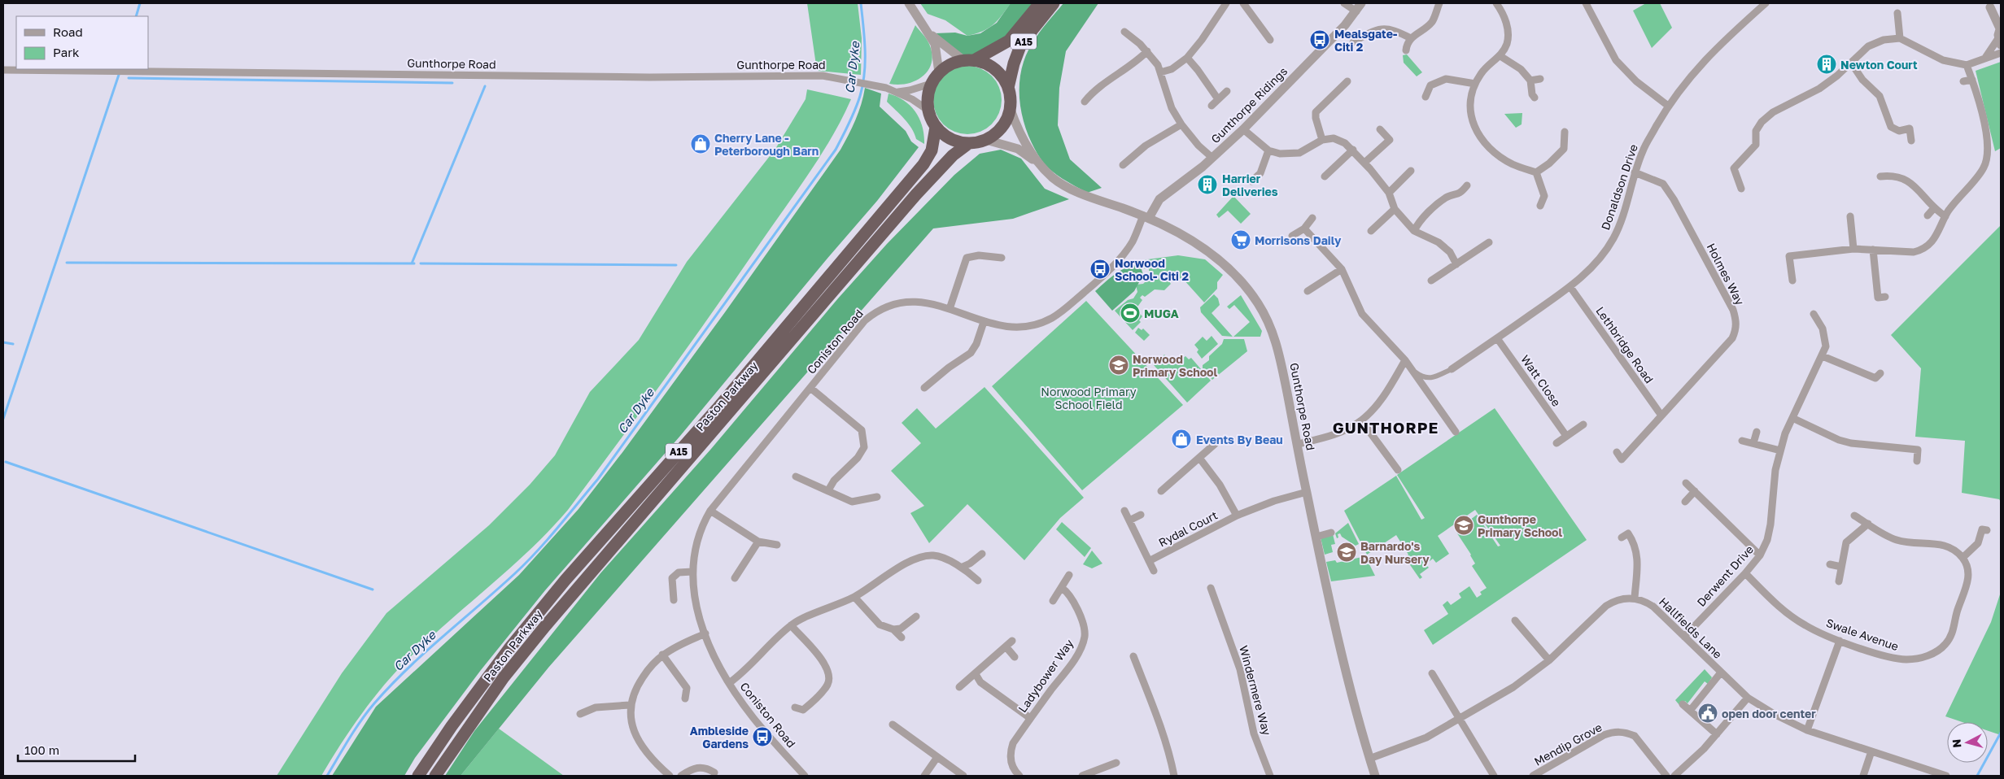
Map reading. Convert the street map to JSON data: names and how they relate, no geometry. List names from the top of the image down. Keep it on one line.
{"streets":{"highway":["A15","Paston Parkway"],"street":["Gunthorpe Road","Gunthorpe Ridings","Donaldson Drive","Holmes Way","Coniston Road","Lethbridge Road","Watt Close","Rydal Court","Derwent Drive","Hallfields Lane","Swale Avenue","Ladybower Way","Windermere Way","Mendip Grove"]},"crossings":[["A15","Gunthorpe Road"],["A15","Paston Parkway"],["Gunthorpe Road","Gunthorpe Ridings"],["Gunthorpe Road","Coniston Road"],["Gunthorpe Road","Paston Parkway"],["Gunthorpe Road","Rydal Court"],["Gunthorpe Ridings","Coniston Road"],["Donaldson Drive","Holmes Way"],["Donaldson Drive","Lethbridge Road"],["Donaldson Drive","Watt Close"],["Holmes Way","Lethbridge Road"],["Derwent Drive","Hallfields Lane"],["Derwent Drive","Swale Avenue"]],"districts":["GUNTHORPE"],"water":["Car Dyke"],"parks":["Norwood Primary School Field"],"places":{"bus stop":["Mealsgate- Citi 2","Norwood School- Citi 2","Ambleside Gardens"],"building":["Newton Court","Harrier Deliveries"],"shop":["Cherry Lane - Peterborough Barn","Events By Beau"],"supermarket":["Morrisons Daily"],"sports":["MUGA"],"school or university":["Norwood Primary School","Gunthorpe Primary School","Barnardo's Day Nursery"],"public building":["open door center"]},"legend":["Road","Park"],"scale_bar":"100 m","north":"left"}
